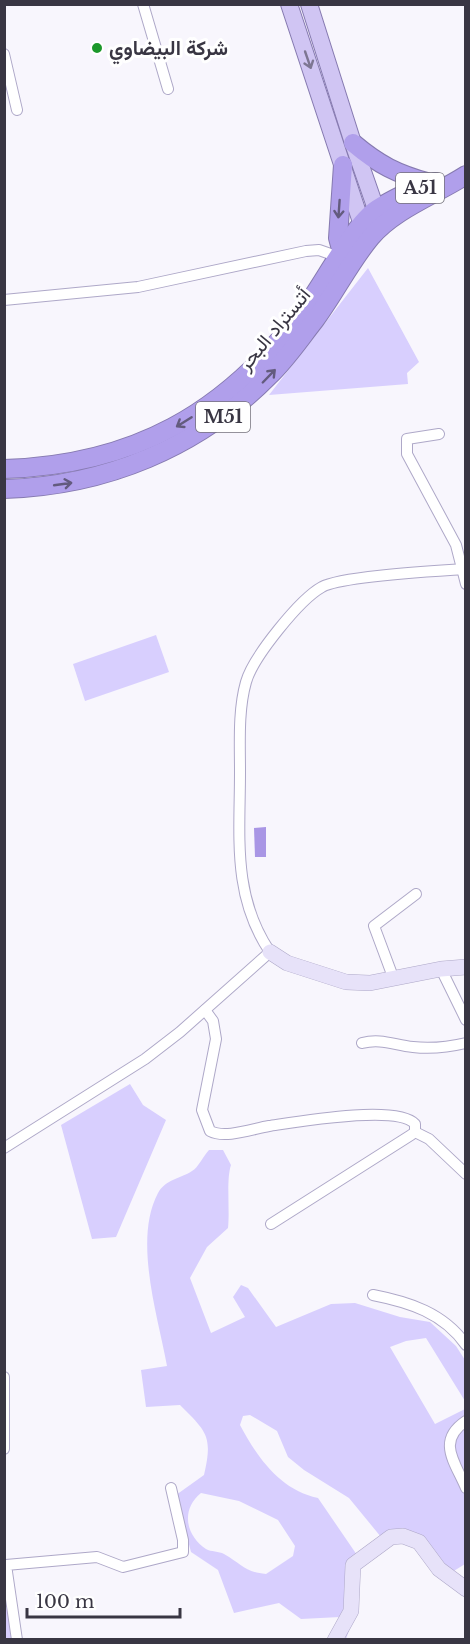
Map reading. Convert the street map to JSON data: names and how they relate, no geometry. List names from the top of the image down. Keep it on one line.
{"streets":{"highway":["A51","أتستراد البحر","M51"]},"crossings":[["A51","أتستراد البحر"]],"places":["شركة البيضاوي"],"scale_bar":"100 m"}
